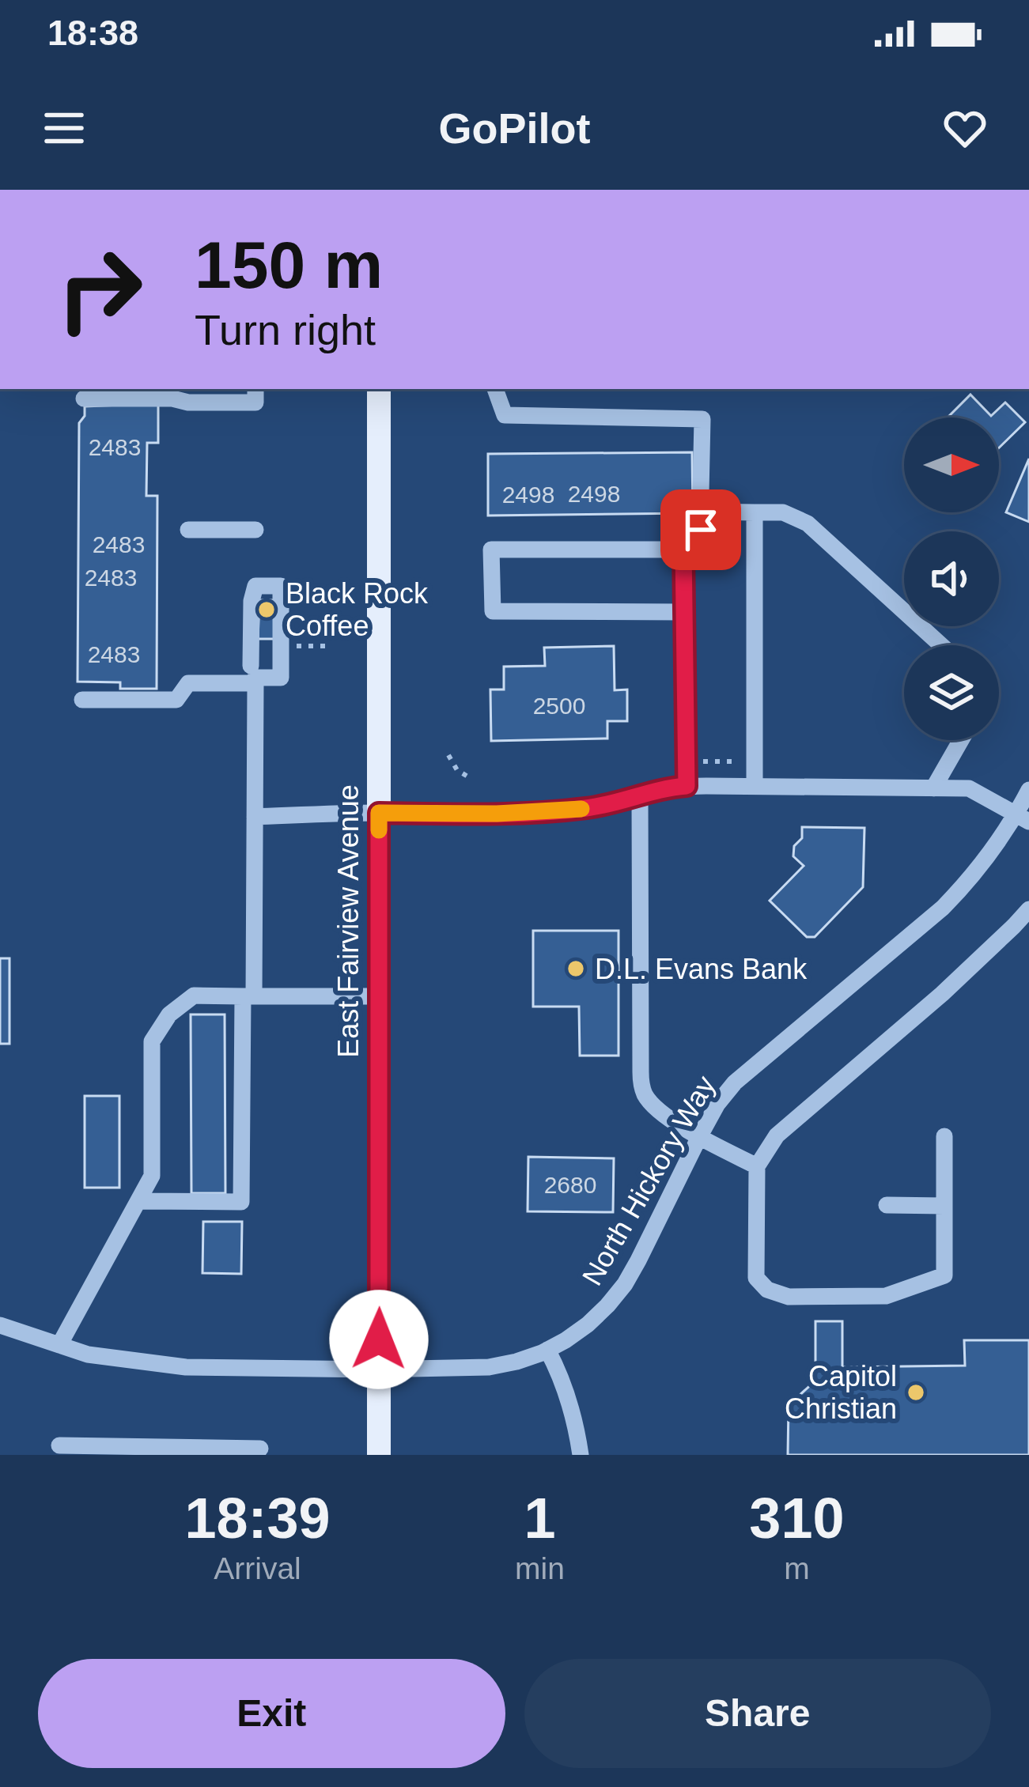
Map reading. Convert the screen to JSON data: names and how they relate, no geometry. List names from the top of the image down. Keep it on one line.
{"streets":{"main road":["East Fairview Avenue"],"street":["North Hickory Way"]},"crossings":[["East Fairview Avenue","North Hickory Way"]],"places":["Black Rock Coffee","D.L. Evans Bank","Capitol Christian"],"house_numbers":["2483","2498","2498","2483","2483","2483","2500","2680"],"north":"right","page":{"status":"18:38","header":"GoPilot","turn":["150 m","Turn right"],"eta":["18:39","Arrival","1","min","310","m"],"buttons":["Exit","Share"]}}
